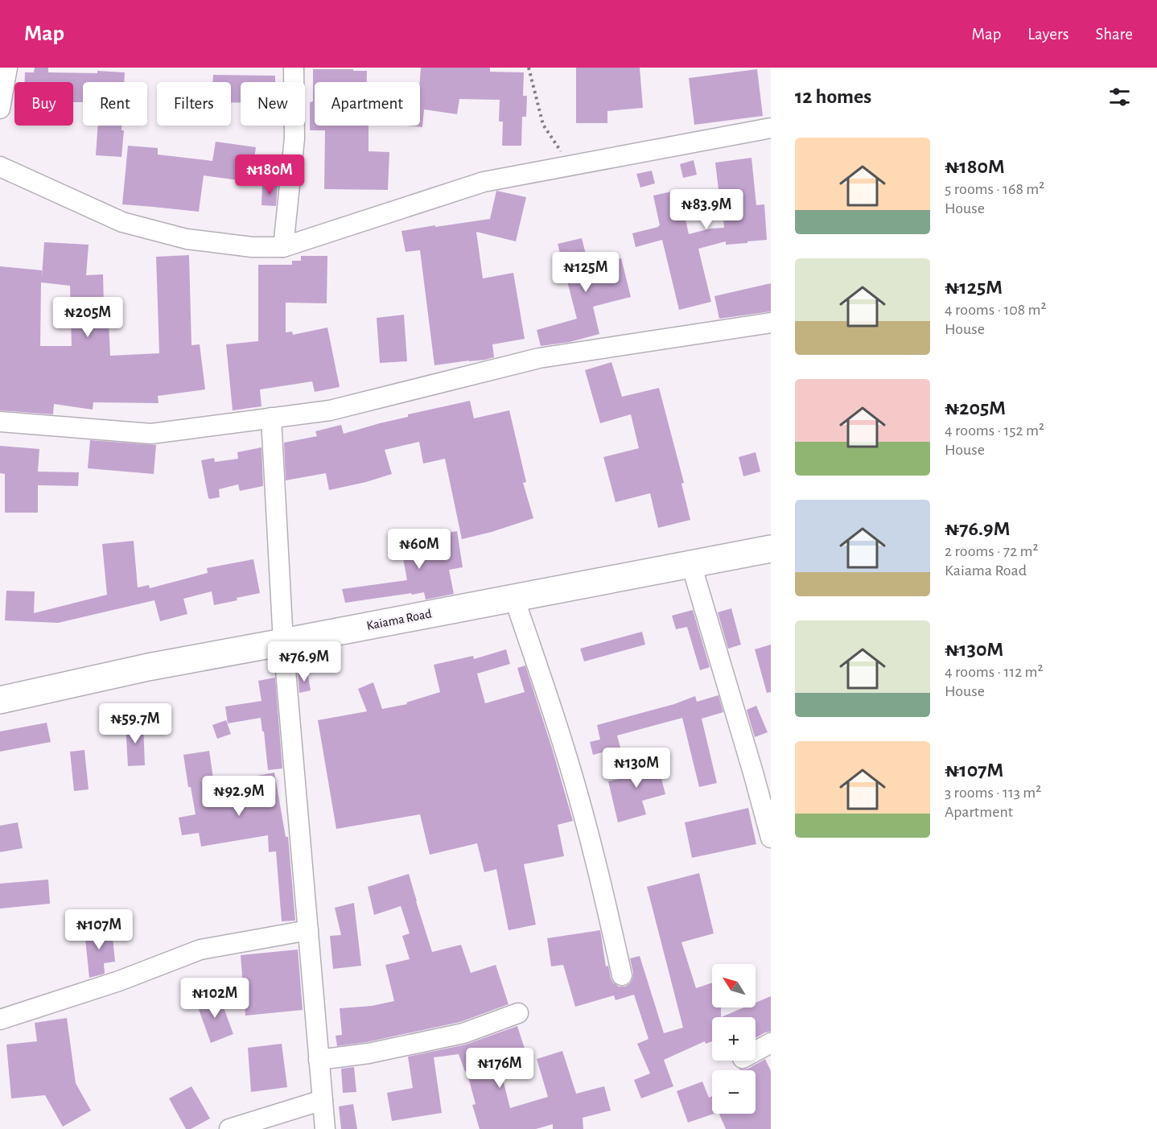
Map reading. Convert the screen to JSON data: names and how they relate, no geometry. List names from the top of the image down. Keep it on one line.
{"streets":{"highway":["Kaiama Road"]},"north":"top left","page":{"header":"Map","nav":["Map","Layers","Share"],"heading":"12 homes","chip":["Buy","Rent","Filters","New","Apartment"],"list":[{"name":"₦180M","note":"5 rooms · 168 m² · House"},{"name":"₦125M","note":"4 rooms · 108 m² · House"},{"name":"₦205M","note":"4 rooms · 152 m² · House"},{"name":"₦76.9M","note":"2 rooms · 72 m² · Kaiama Road"},{"name":"₦130M","note":"4 rooms · 112 m² · House"},{"name":"₦107M","note":"3 rooms · 113 m² · Apartment"}],"price":["₦180M","₦83.9M","₦125M","₦205M","₦60M","₦76.9M","₦59.7M","₦130M","₦92.9M","₦107M","₦102M","₦176M"],"map_buttons":["+","−"]}}
